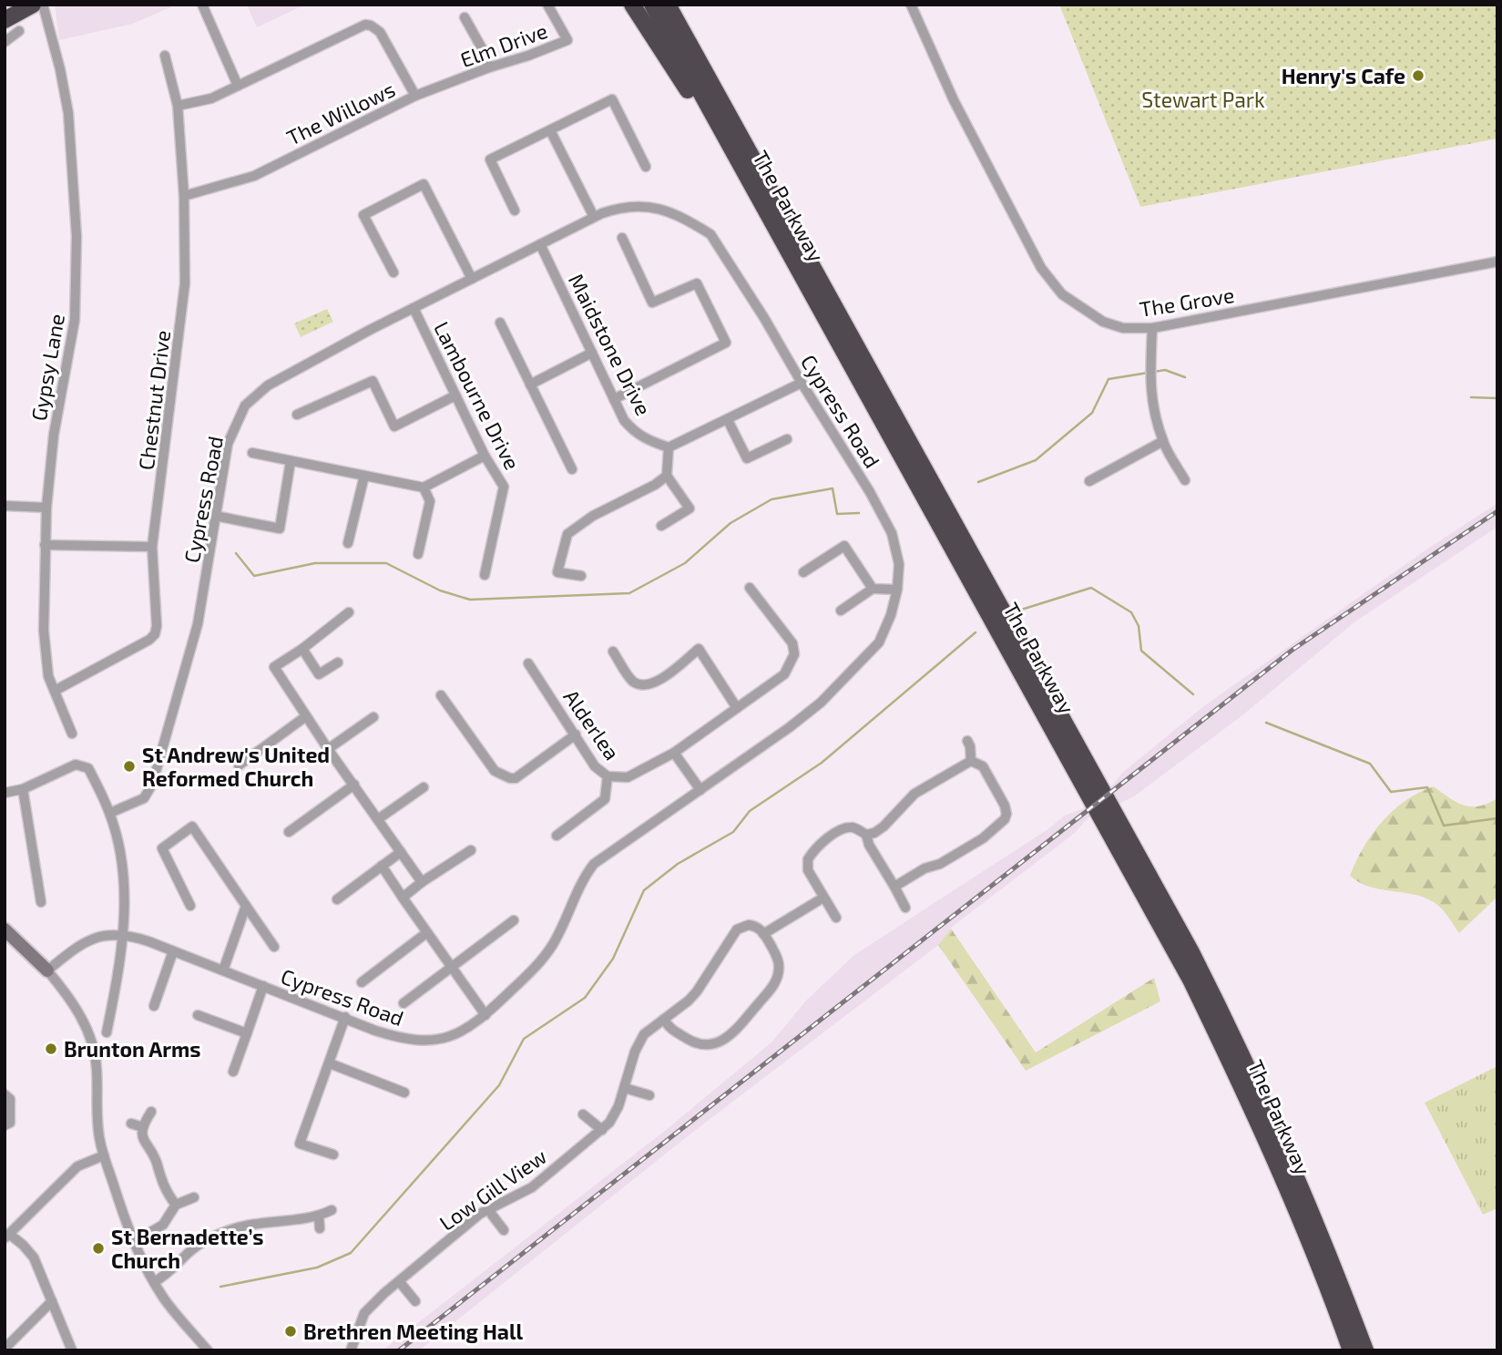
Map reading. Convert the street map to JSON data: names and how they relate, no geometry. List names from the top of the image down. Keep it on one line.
{"streets":{"highway":["The Parkway"],"street":["Elm Drive","The Willows","The Grove","Maidstone Drive","Gypsy Lane","Lambourne Drive","Chestnut Drive","Cypress Road","Alderlea","Low Gill View"]},"crossings":[["Elm Drive","The Willows"],["The Willows","Chestnut Drive"],["Maidstone Drive","Cypress Road"],["Gypsy Lane","Chestnut Drive"],["Lambourne Drive","Cypress Road"]],"parks":["Stewart Park"],"places":["Henry's Cafe","St Andrew's United Reformed Church","Brunton Arms","St Bernadette’s Church","Brethren Meeting Hall"]}
